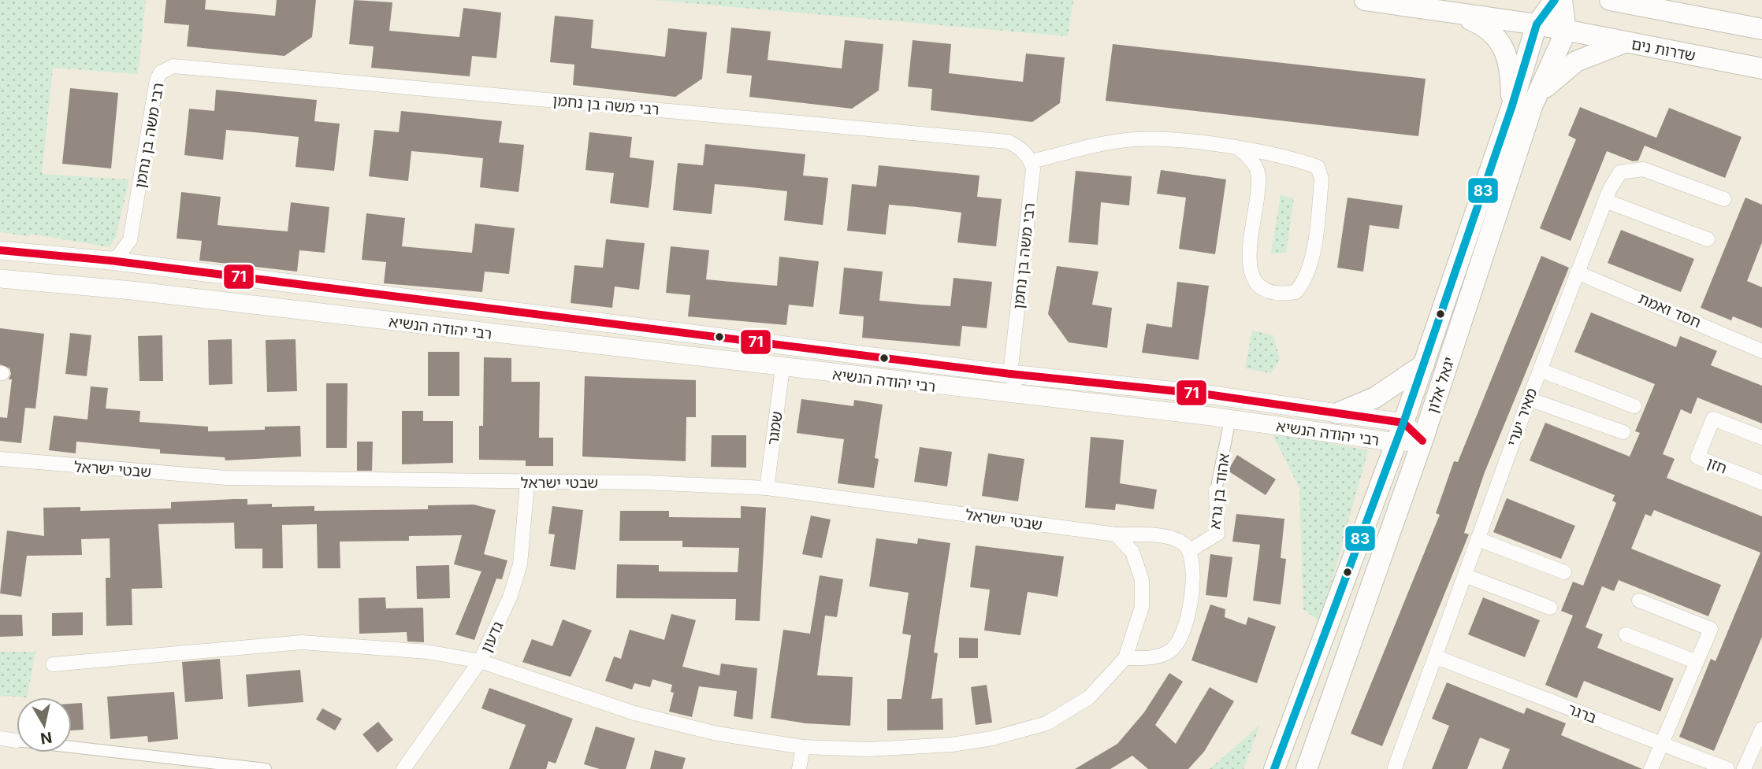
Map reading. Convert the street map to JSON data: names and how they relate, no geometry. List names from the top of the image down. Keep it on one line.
{"streets":{"main road":["שדרות נים","יגאל אלון"],"street":["רבי משה בן נחמן","חסד ואמת","רבי יהודה הנשיא","מאיר יערי","שמגר","חזן","שבטי ישראל","אהוד בן גרא","גדעון","ברגר"]},"crossings":[["שדרות נים","יגאל אלון"],["רבי משה בן נחמן","רבי יהודה הנשיא"],["חסד ואמת","מאיר יערי"],["רבי יהודה הנשיא","יגאל אלון"],["רבי יהודה הנשיא","שמגר"],["רבי יהודה הנשיא","אהוד בן גרא"],["מאיר יערי","ברגר"],["שמגר","שבטי ישראל"],["שבטי ישראל","אהוד בן גרא"],["שבטי ישראל","גדעון"]],"lines":["transit line 83","transit line 71"],"north":"bottom"}
